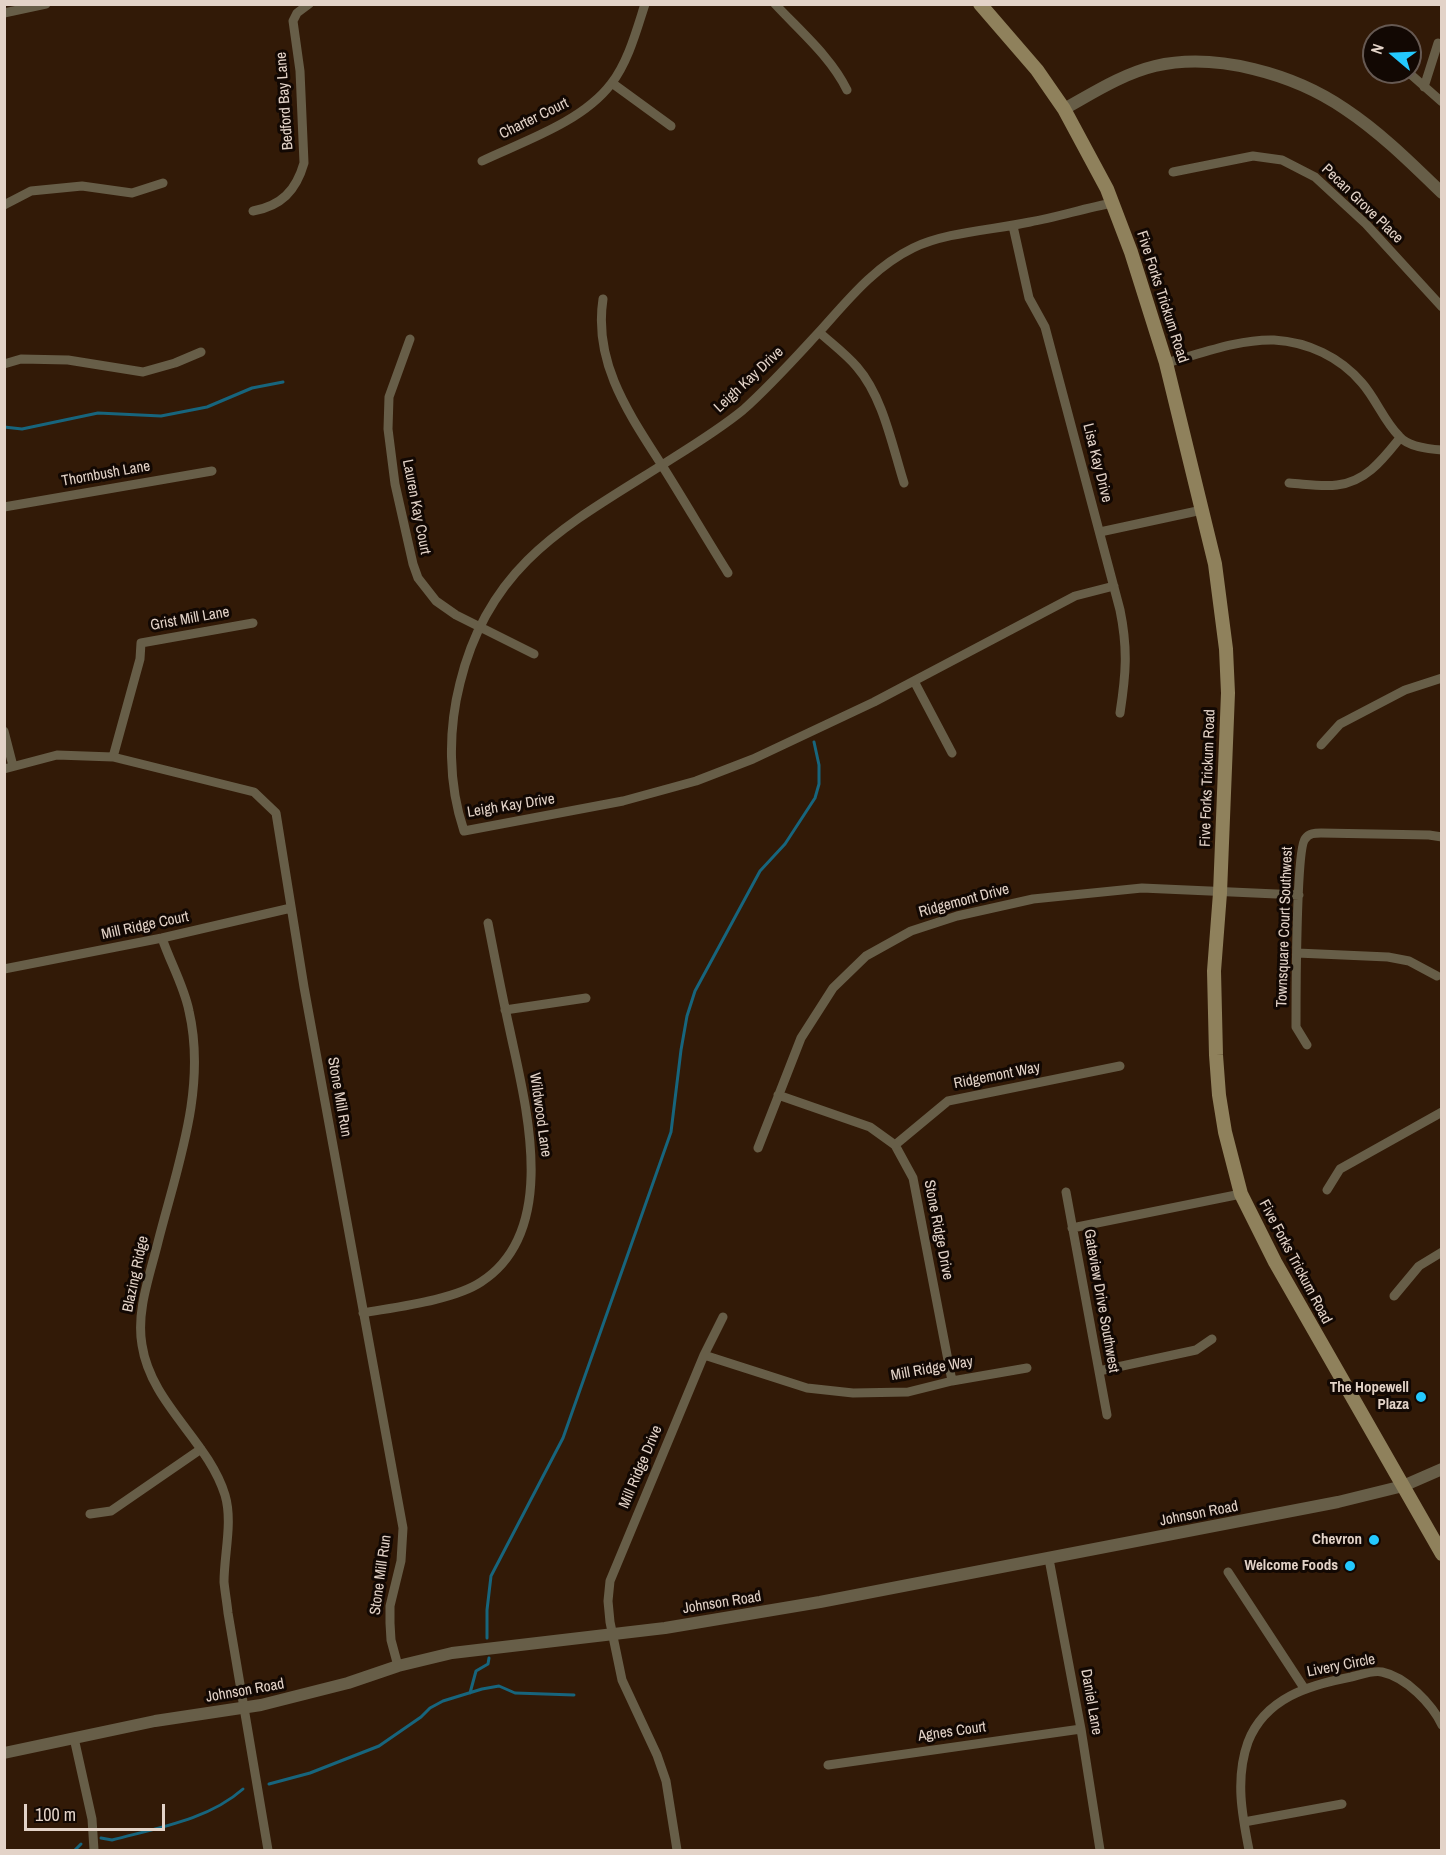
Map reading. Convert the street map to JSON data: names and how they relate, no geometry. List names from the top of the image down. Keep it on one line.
{"streets":{"main road":["Five Forks Trickum Road"],"street":["Bedford Bay Lane","Charter Court","Pecan Grove Place","Leigh Kay Drive","Lisa Kay Drive","Thornbush Lane","Lauren Kay Court","Grist Mill Lane","Ridgemont Drive","Mill Ridge Court","Townsquare Court Southwest","Ridgemont Way","Stone Mill Run","Wildwood Lane","Stone Ridge Drive","Blazing Ridge","Gateview Drive Southwest","Mill Ridge Way","Mill Ridge Drive","Johnson Road","Livery Circle","Daniel Lane","Agnes Court"]},"crossings":[["Five Forks Trickum Road","Leigh Kay Drive"],["Five Forks Trickum Road","Ridgemont Drive"],["Five Forks Trickum Road","Johnson Road"],["Leigh Kay Drive","Lisa Kay Drive"],["Leigh Kay Drive","Lauren Kay Court"],["Grist Mill Lane","Stone Mill Run"],["Ridgemont Drive","Townsquare Court Southwest"],["Ridgemont Drive","Stone Ridge Drive"],["Mill Ridge Court","Stone Mill Run"],["Mill Ridge Court","Blazing Ridge"],["Ridgemont Way","Stone Ridge Drive"],["Stone Mill Run","Wildwood Lane"],["Stone Mill Run","Johnson Road"],["Stone Ridge Drive","Mill Ridge Way"],["Blazing Ridge","Johnson Road"],["Mill Ridge Way","Mill Ridge Drive"],["Mill Ridge Drive","Johnson Road"],["Johnson Road","Daniel Lane"],["Daniel Lane","Agnes Court"]],"places":["The Hopewell Plaza","Chevron","Welcome Foods"],"scale_bar":"100 m","north":"left"}
